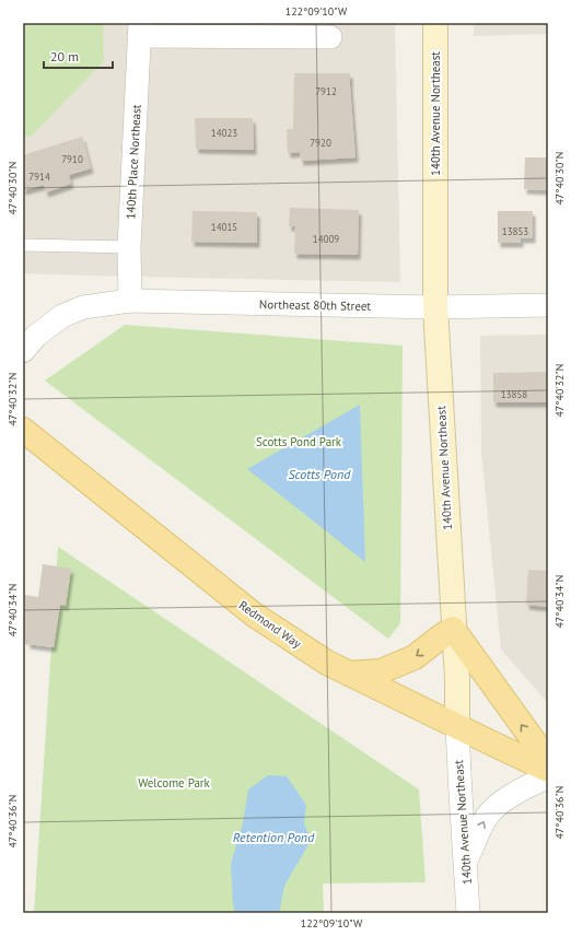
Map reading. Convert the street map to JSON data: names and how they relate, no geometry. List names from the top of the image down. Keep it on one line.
{"streets":{"main road":["140th Avenue Northeast","Redmond Way"],"street":["140th Place Northeast","Northeast 80th Street"]},"crossings":[["140th Avenue Northeast","Northeast 80th Street"],["140th Avenue Northeast","Redmond Way"],["140th Place Northeast","Northeast 80th Street"]],"water":["Scotts Pond","Retention Pond"],"parks":["Scotts Pond Park","Welcome Park"],"house_numbers":["7912","14023","7920","7910","7914","14015","13853","14009","13858"],"scale_bar":"20 m","coordinates":["122°09'10\"W","47°40'30\"N","47°40'32\"N","47°40'34\"N","47°40'36\"N"]}
